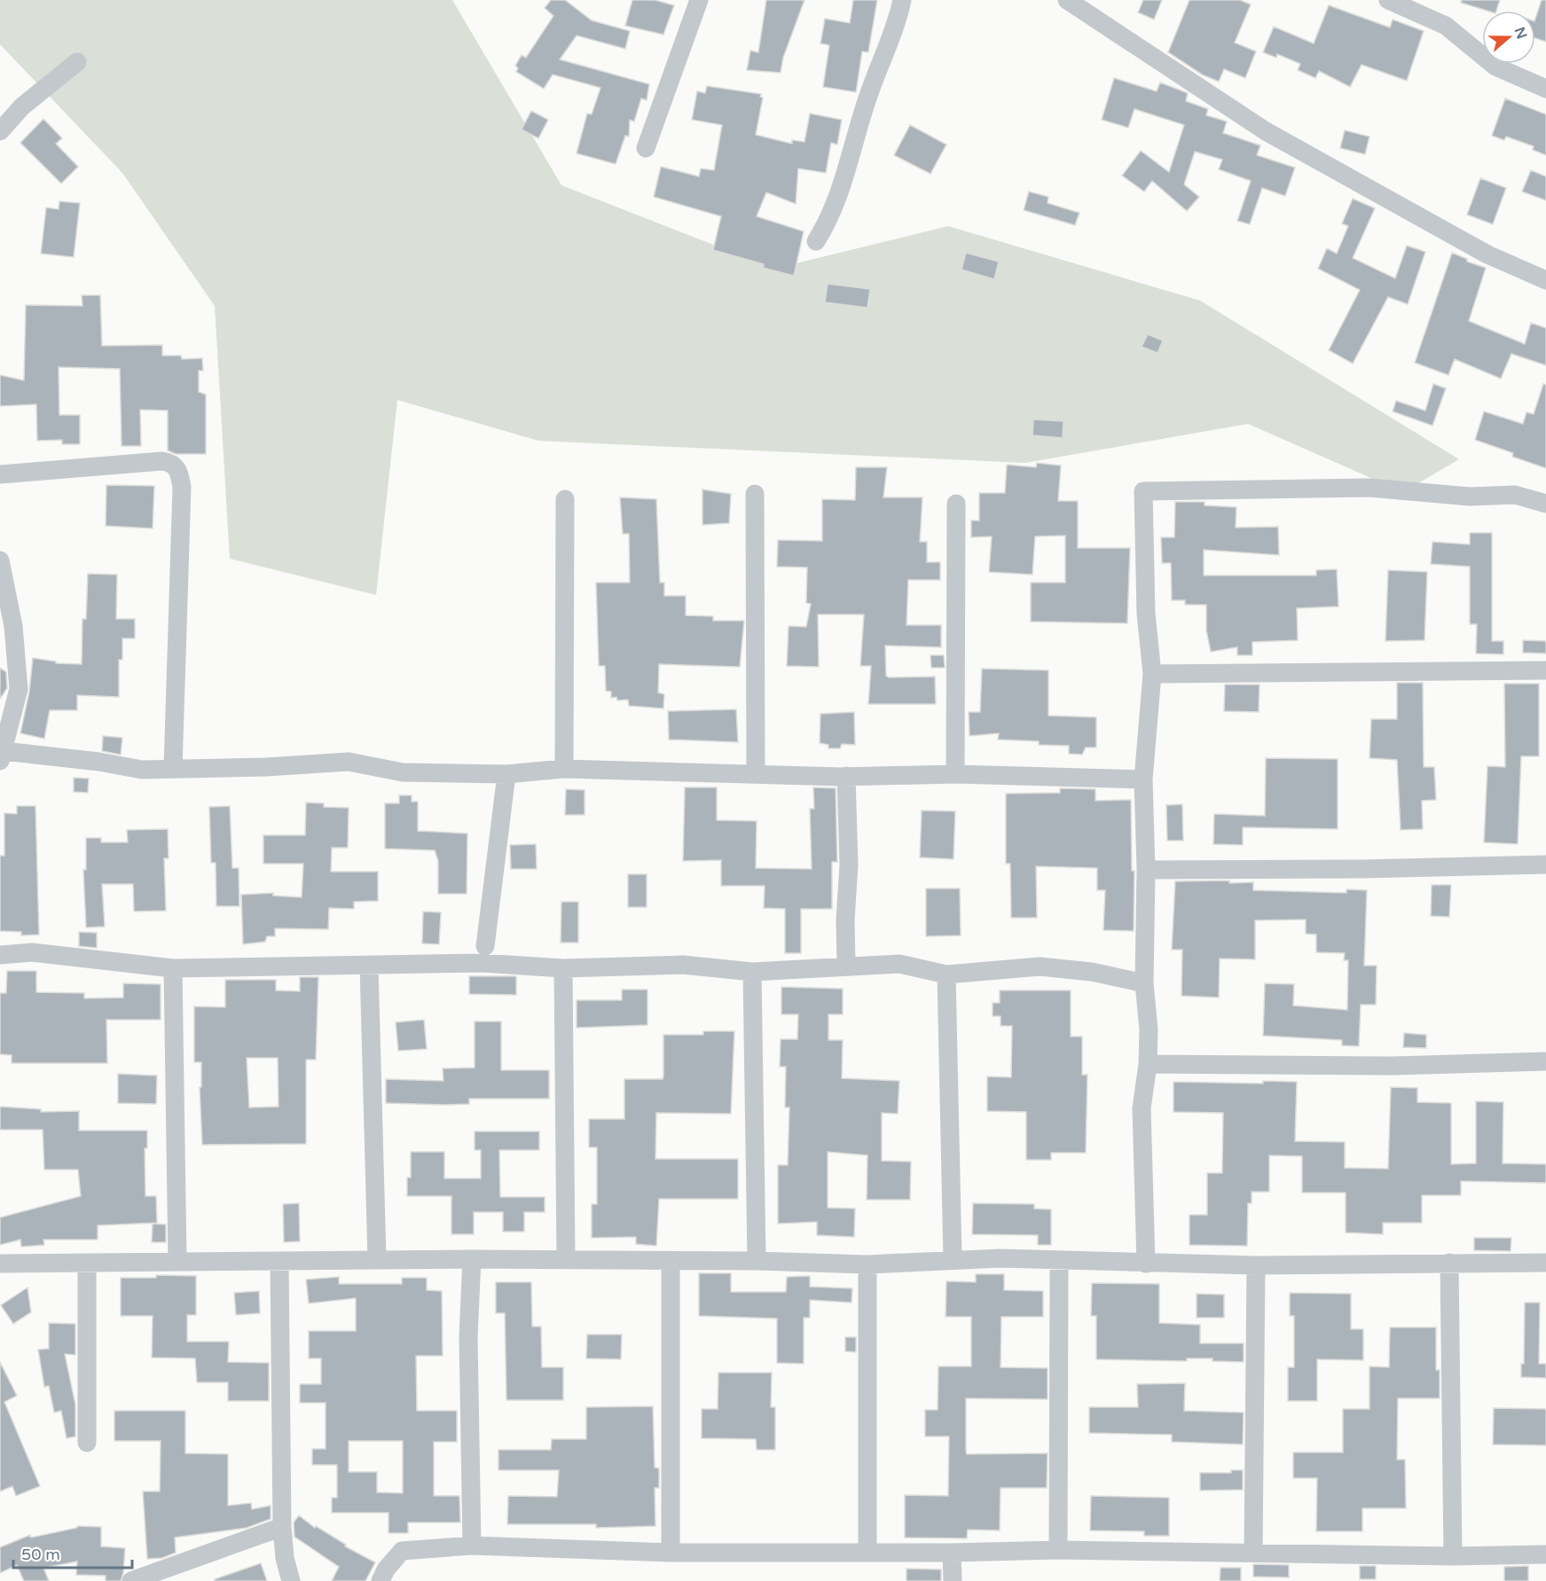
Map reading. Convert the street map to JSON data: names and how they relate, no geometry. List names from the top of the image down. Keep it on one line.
{"scale_bar":"50 m","north":"right"}
